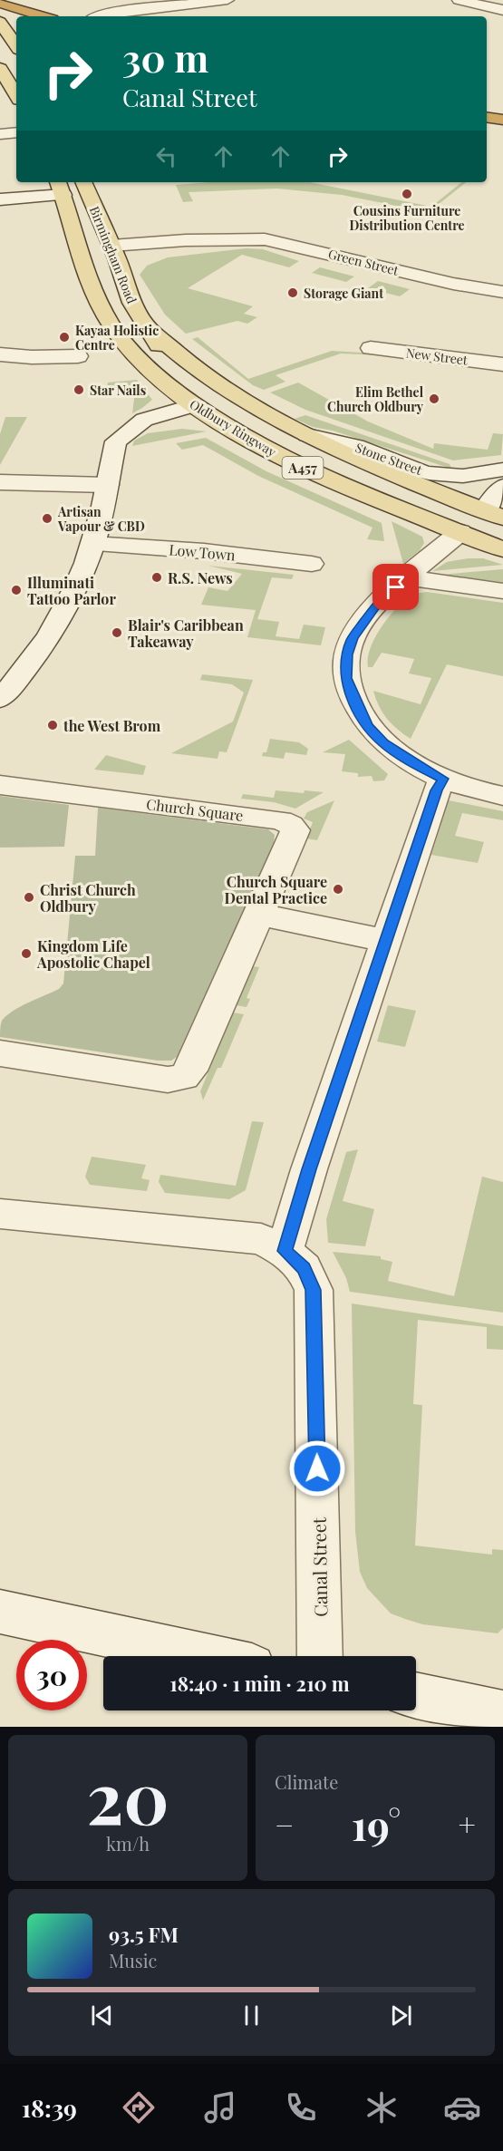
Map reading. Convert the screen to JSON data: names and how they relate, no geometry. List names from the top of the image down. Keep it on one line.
{"streets":{"main road":["Birmingham Road","Oldbury Ringway","A457"],"street":["Green Street","New Street","Stone Street","Low Town","Church Square","Canal Street"]},"crossings":[["Birmingham Road","Green Street"],["Birmingham Road","Oldbury Ringway"],["Oldbury Ringway","Stone Street"]],"places":["Cousins Furniture Distribution Centre","Storage Giant","Kayaa Holistic Centre","Star Nails","Elim Bethel Church Oldbury","Artisan Vapour & CBD","R.S. News","Illuminati Tattoo Parlor","Blair's Caribbean Takeaway","the West Brom","Church Square Dental Practice","Christ Church Oldbury","Kingdom Life Apostolic Chapel"],"page":{"turn":["30 m","Canal Street"],"limit":"30","trip":"18:40 · 1 min · 210 m","tile":[["20","km/h"],"Climate"],"heat":["−","19°","+"],"song":["93.5 FM","Music"],"tabs":"18:39"}}
